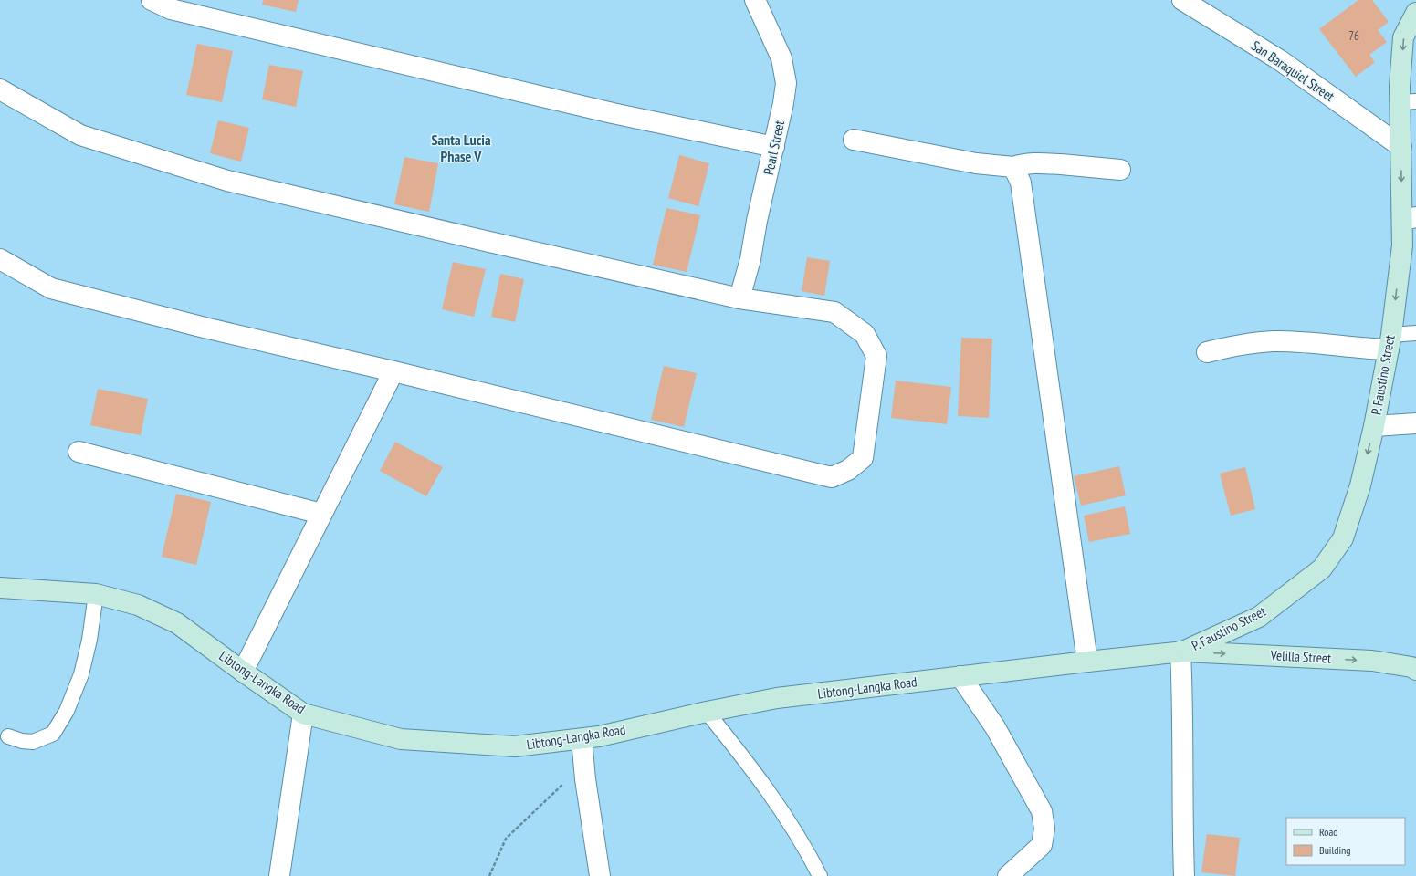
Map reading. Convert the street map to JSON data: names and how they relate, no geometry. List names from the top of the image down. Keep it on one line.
{"streets":{"main road":["P. Faustino Street","Velilla Street","Libtong-Langka Road"],"street":["San Baraquiel Street","Pearl Street"]},"crossings":[["San Baraquiel Street","P. Faustino Street"],["P. Faustino Street","Velilla Street"],["P. Faustino Street","Libtong-Langka Road"],["Velilla Street","Libtong-Langka Road"]],"one_way":["P. Faustino Street","Velilla Street"],"districts":["Santa Lucia Phase V"],"house_numbers":["76"],"legend":["Road","Building"]}
